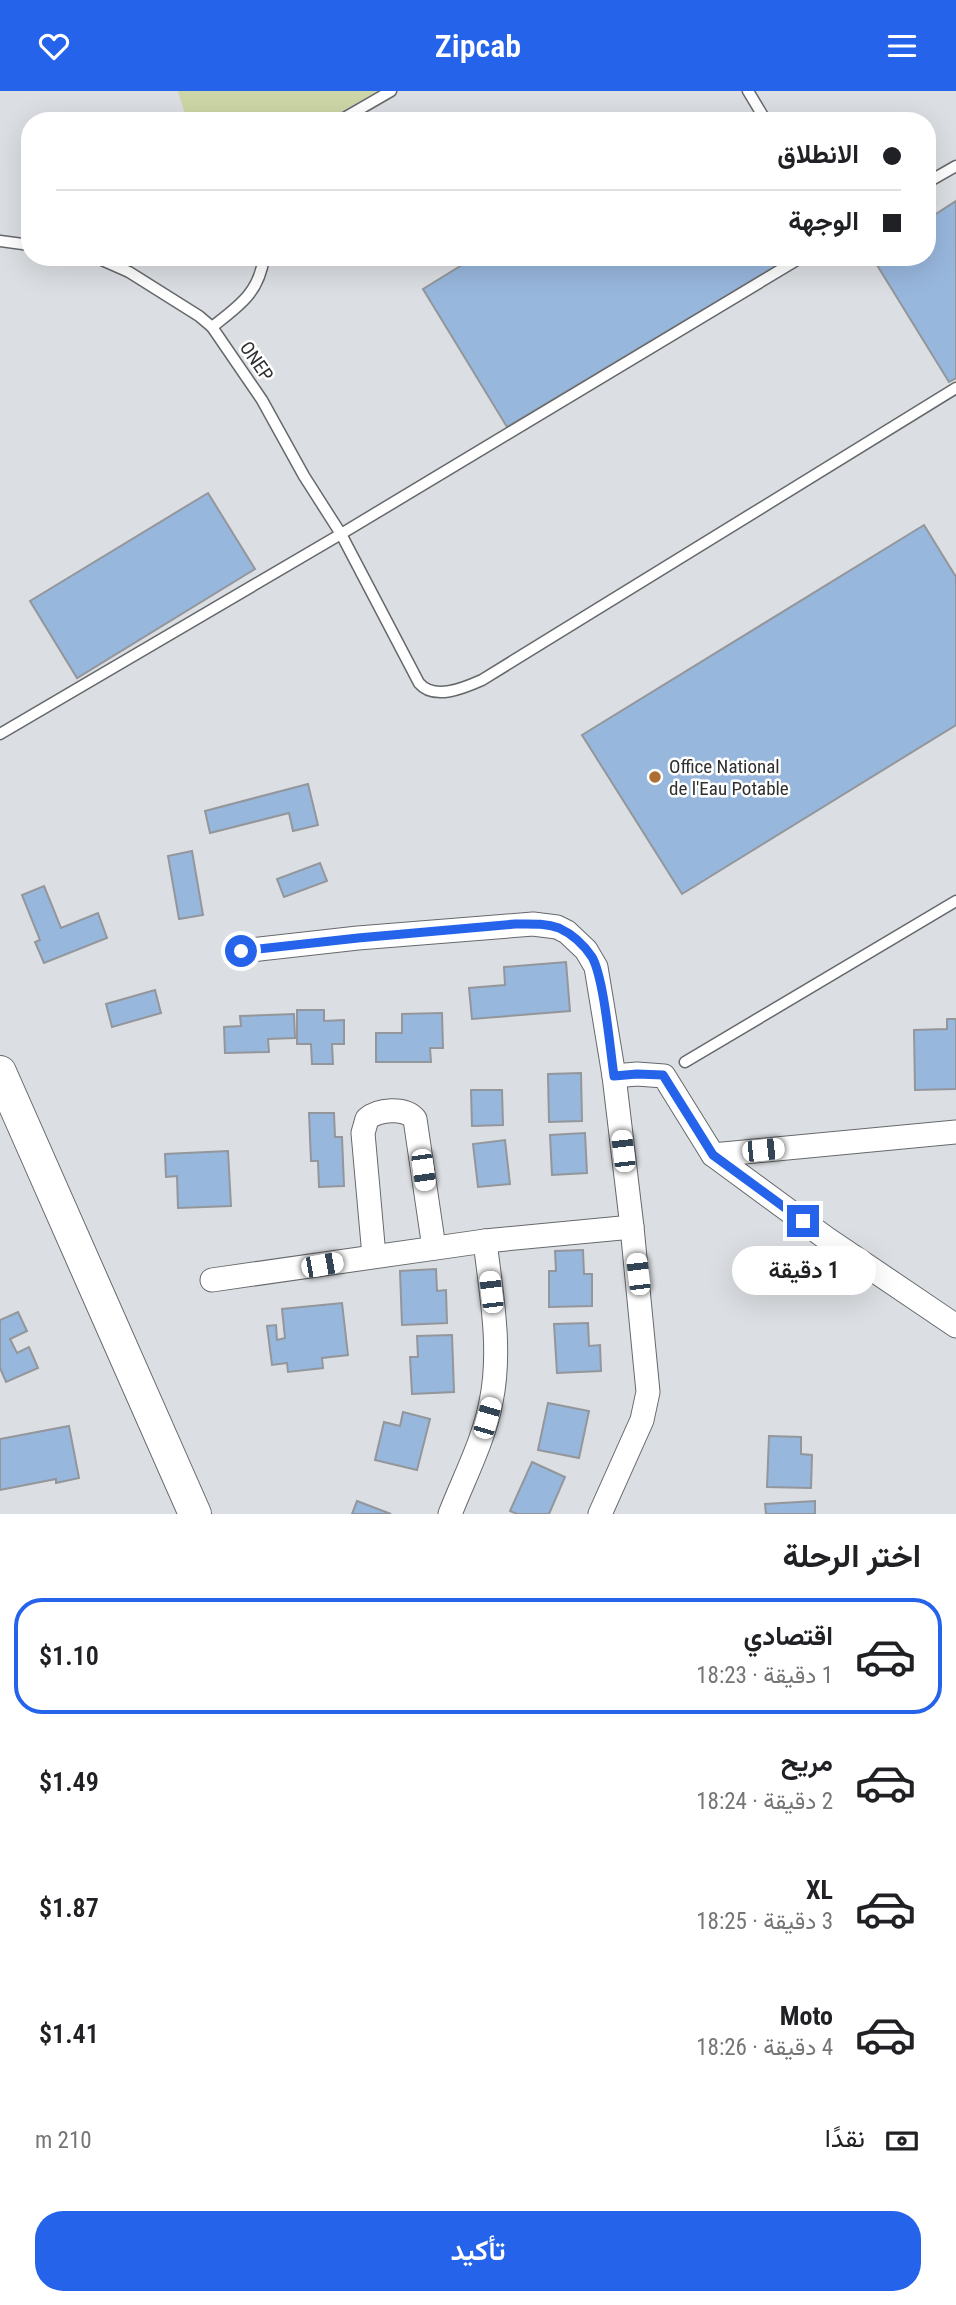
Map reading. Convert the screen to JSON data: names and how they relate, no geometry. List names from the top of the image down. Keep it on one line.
{"streets":{"lane":["ONEP"]},"places":["Office National de l'Eau Potable"],"page":{"header":"Zipcab","banner":["الانطلاق","الوجهة"],"bubble":"1 دقيقة","heading":"اختر الرحلة","list":[{"name":"اقتصادي","note":"1 دقيقة · 18:23","value":"$1.10"},{"name":"مريح","note":"2 دقيقة · 18:24","value":"$1.49"},{"name":"XL","note":"3 دقيقة · 18:25","value":"$1.87"},{"name":"Moto","note":"4 دقيقة · 18:26","value":"$1.41"}],"pay":["نقدًا","210 m"],"buttons":"تأكيد"}}
